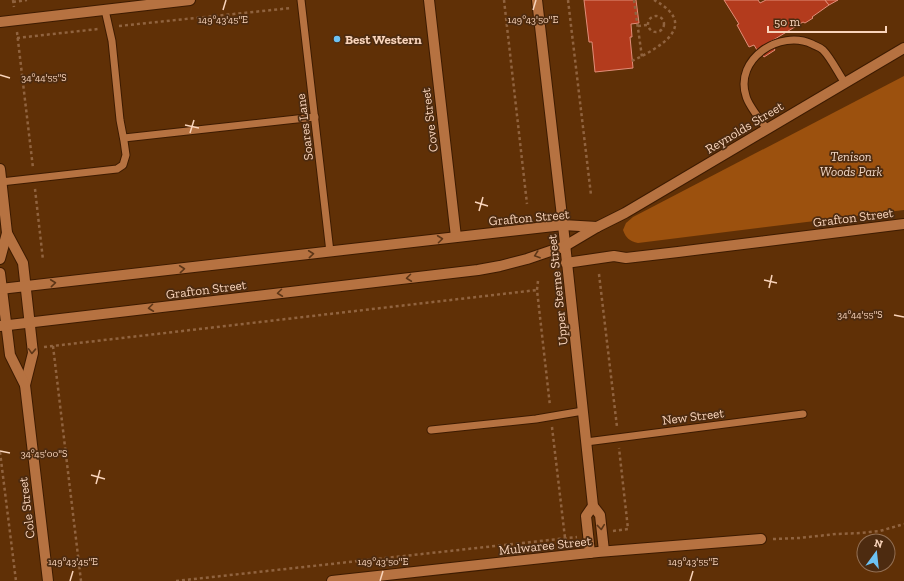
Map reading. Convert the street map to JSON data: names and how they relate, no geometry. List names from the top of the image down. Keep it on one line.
{"streets":{"street":["Cove Street","Reynolds Street","Grafton Street","Upper Sterne Street","Cole Street","Mulwaree Street"],"lane":["Soares Lane","New Street"]},"crossings":[["Cove Street","Grafton Street"],["Soares Lane","Grafton Street"],["Reynolds Street","Grafton Street"],["Grafton Street","Upper Sterne Street"],["Grafton Street","Cole Street"],["Upper Sterne Street","New Street"],["Upper Sterne Street","Mulwaree Street"]],"parks":["Tenison Woods Park"],"places":["Best Western"],"scale_bar":"50 m","north":"top","coordinates":["149°43'45\"E","149°43'50\"E","34°44'55\"S","34°45'00\"S","149°43'55\"E"]}
